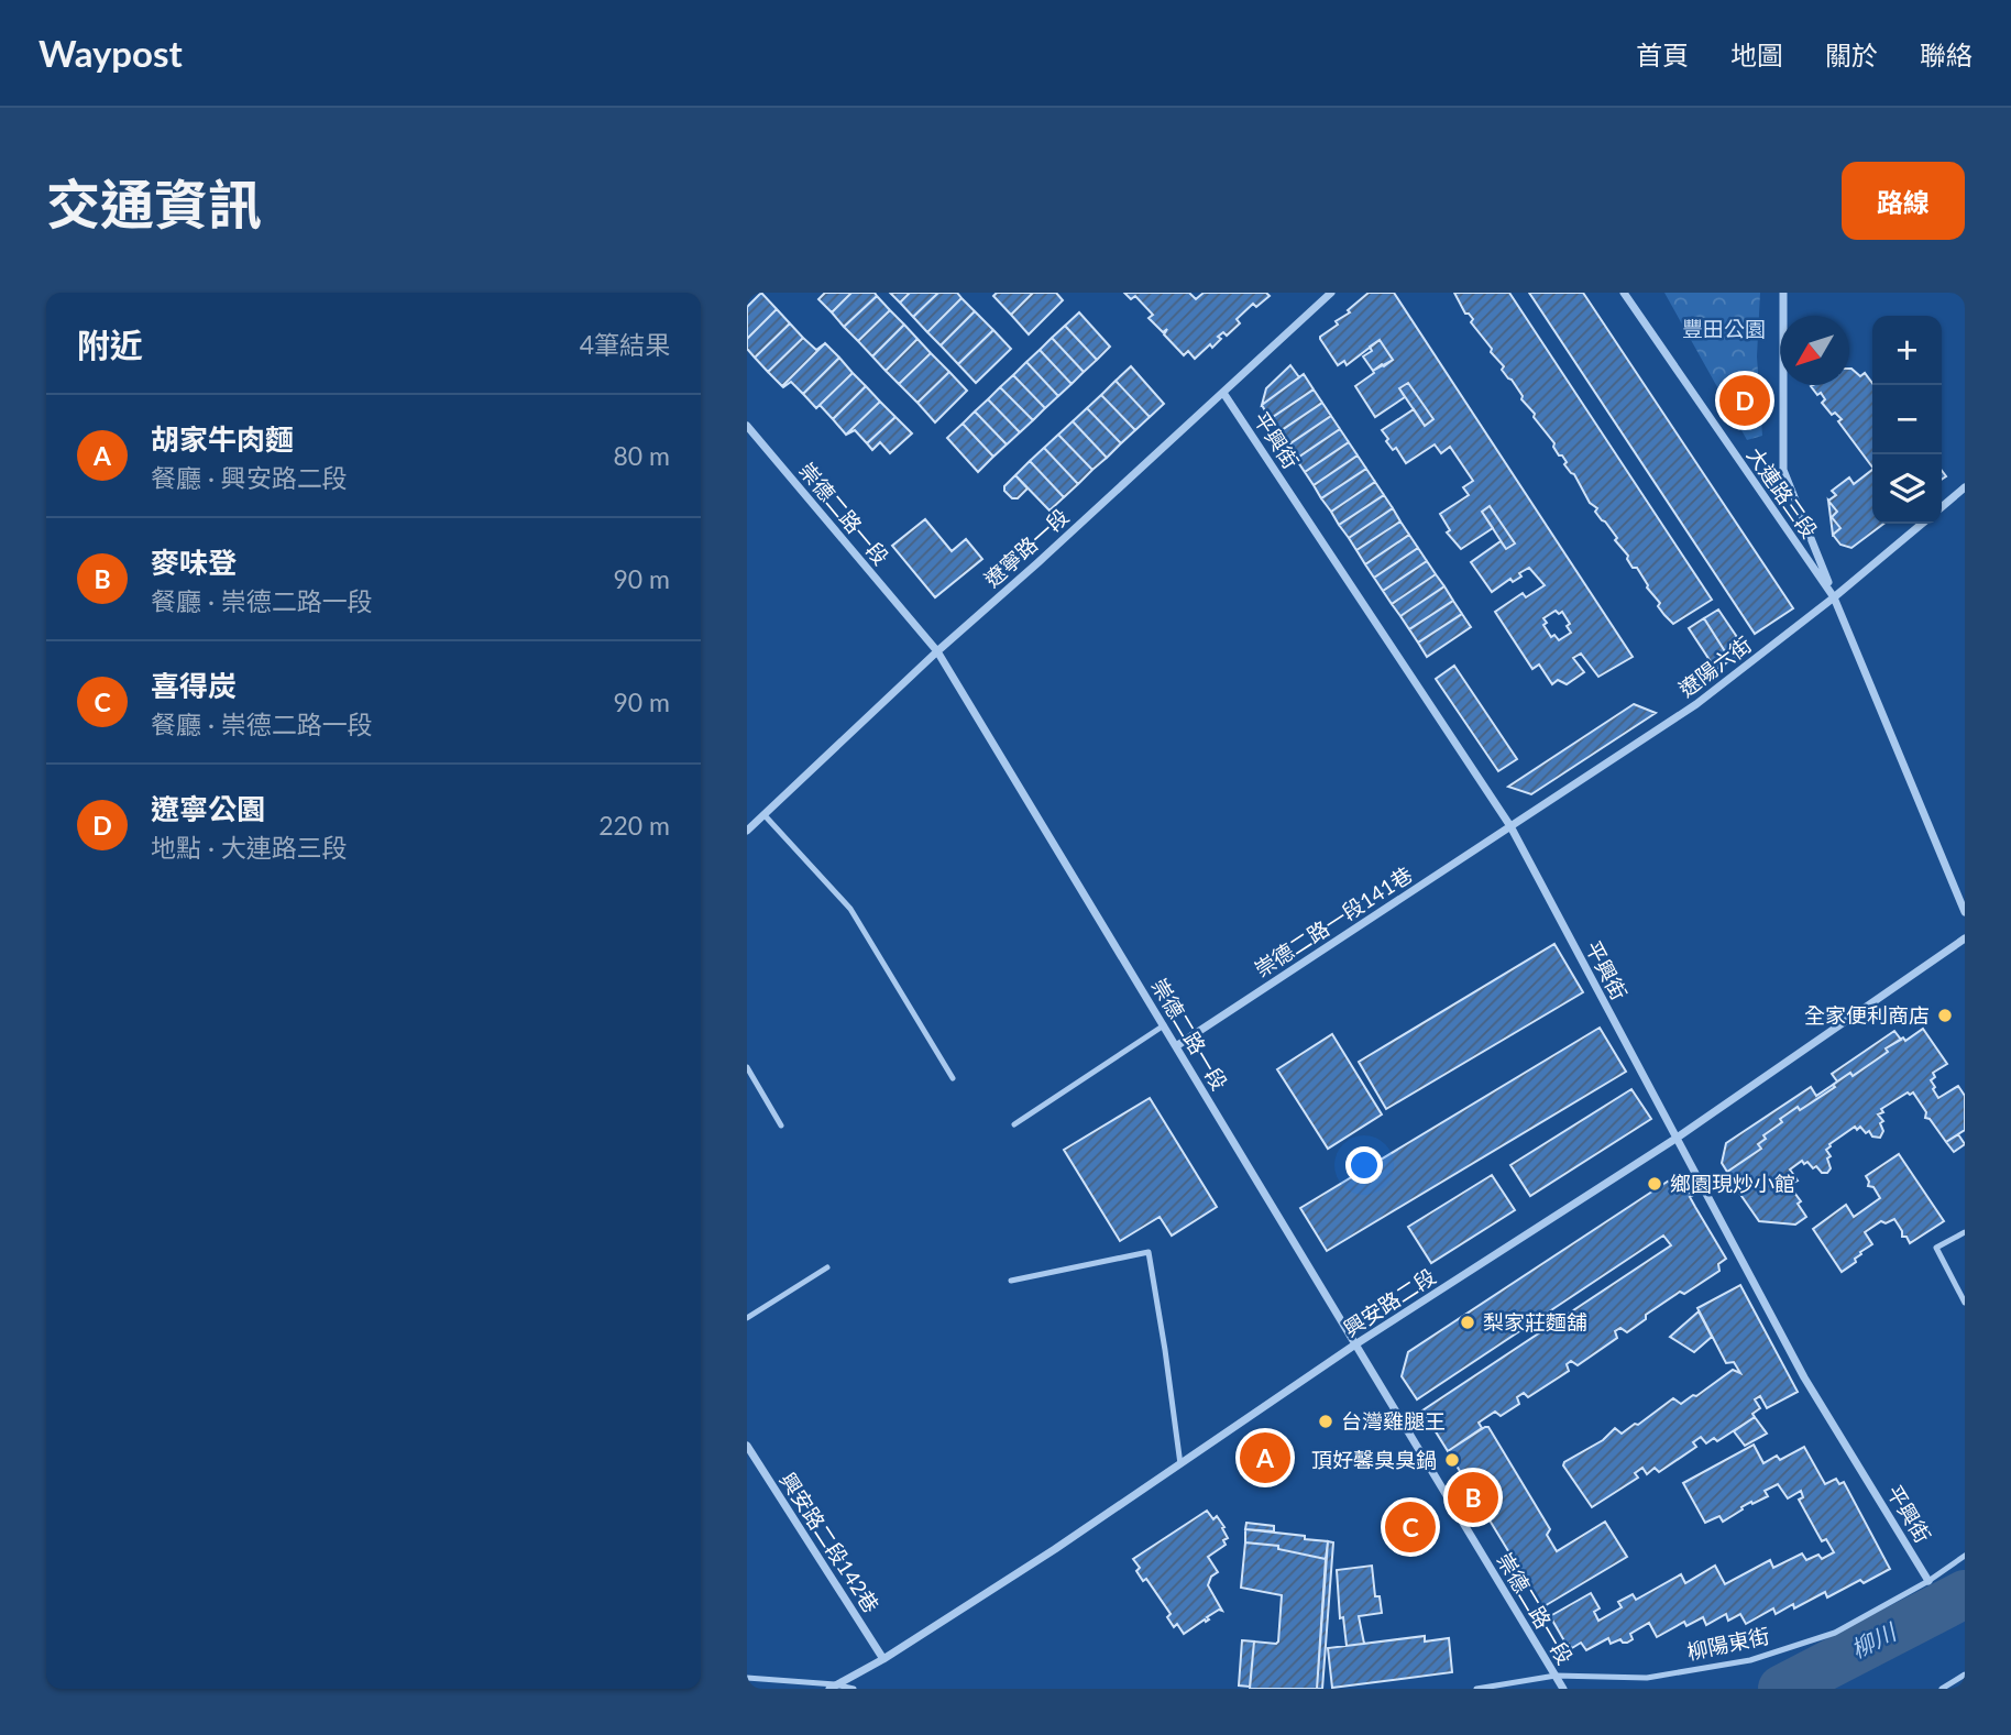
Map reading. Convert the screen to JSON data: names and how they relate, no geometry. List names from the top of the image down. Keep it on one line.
{"streets":{"street":["平興街","大連路三段","崇德二路一段","遼寧路一段","遼陽六街","崇德二路一段141巷","興安路二段","興安路二段142巷"],"lane":["柳陽東街"]},"crossings":[["平興街","遼寧路一段"],["平興街","遼陽六街"],["平興街","崇德二路一段141巷"],["平興街","興安路二段"],["平興街","柳陽東街"],["大連路三段","遼陽六街"],["崇德二路一段","遼寧路一段"],["崇德二路一段","崇德二路一段141巷"],["崇德二路一段","興安路二段"],["崇德二路一段","柳陽東街"],["遼陽六街","崇德二路一段141巷"],["興安路二段","興安路二段142巷"]],"water":["柳川"],"parks":["豐田公園"],"places":["全家便利商店","鄉園現炒小館","梨家莊麵舖","台灣雞腿王","頂好馨臭臭鍋"],"north":"bottom left","page":{"header":"Waypost","nav":["首頁","地圖","關於","聯絡"],"title":"交通資訊","buttons":"路線","heading":["附近","4筆結果"],"map_buttons":["+","−"],"pins":["D","A","B","C"],"list":[{"mark":"A","name":"胡家牛肉麵","note":"餐廳 · 興安路二段","value":"80 m"},{"mark":"B","name":"麥味登","note":"餐廳 · 崇德二路一段","value":"90 m"},{"mark":"C","name":"喜得炭","note":"餐廳 · 崇德二路一段","value":"90 m"},{"mark":"D","name":"遼寧公園","note":"地點 · 大連路三段","value":"220 m"}]}}
